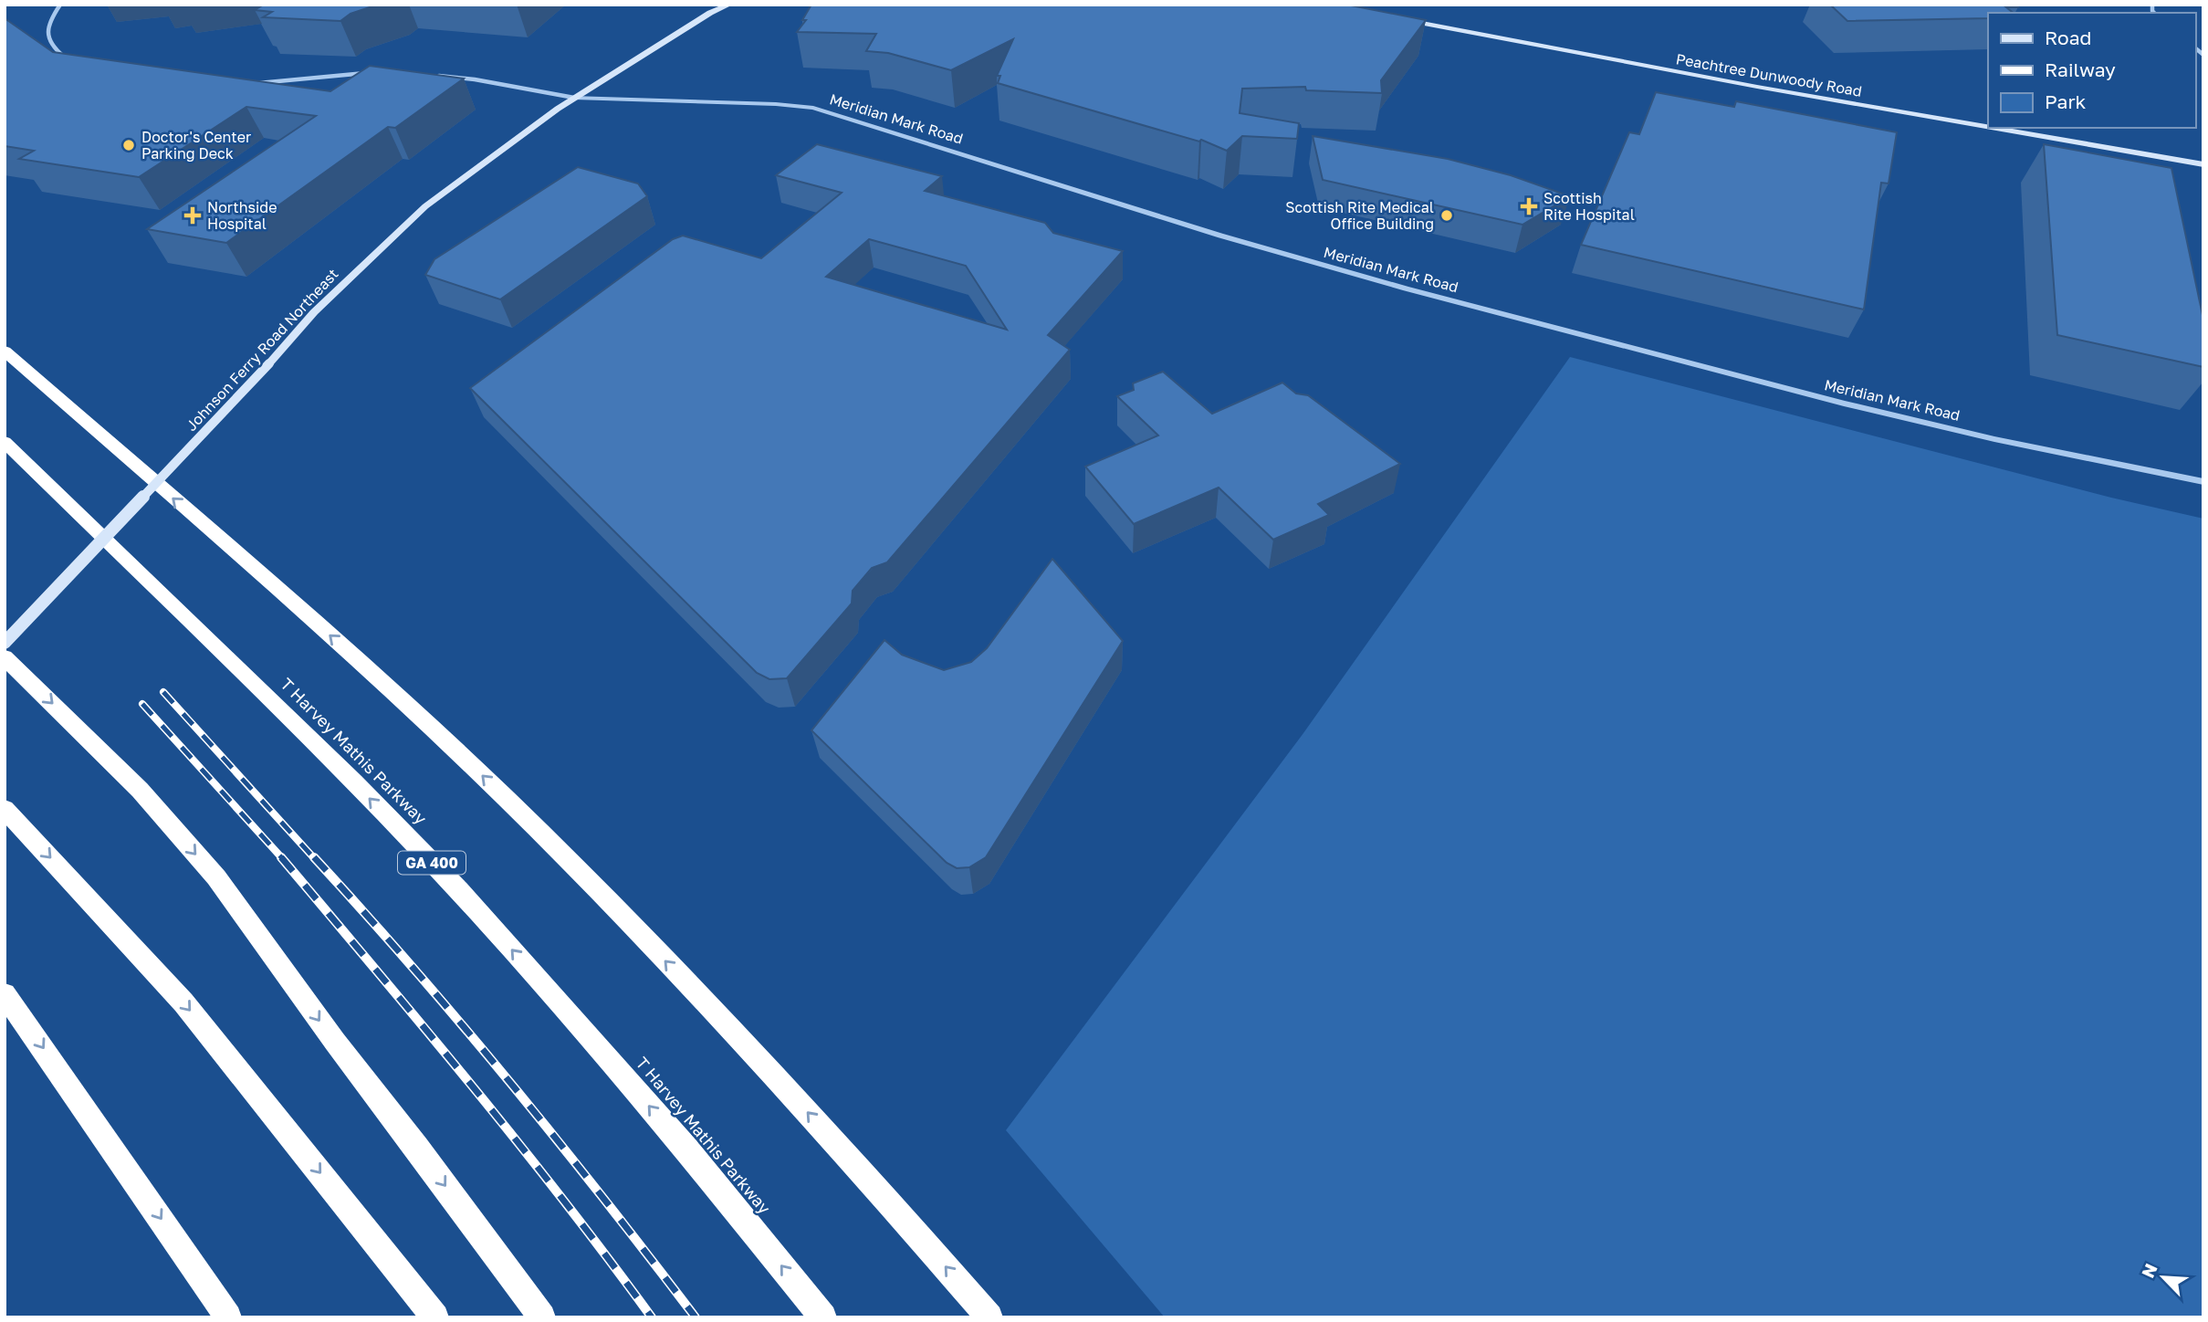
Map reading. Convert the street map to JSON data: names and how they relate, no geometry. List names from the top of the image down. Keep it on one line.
{"streets":{"highway":["T Harvey Mathis Parkway","GA 400"],"main road":["Peachtree Dunwoody Road","Johnson Ferry Road Northeast"],"street":["Meridian Mark Road"]},"crossings":[["Meridian Mark Road","Johnson Ferry Road Northeast"]],"places":{"other":["Doctor's Center Parking Deck","Scottish Rite Medical Office Building"],"health":["Scottish Rite Hospital","Northside Hospital"]},"legend":["Road","Railway","Park"],"north":"top left"}
